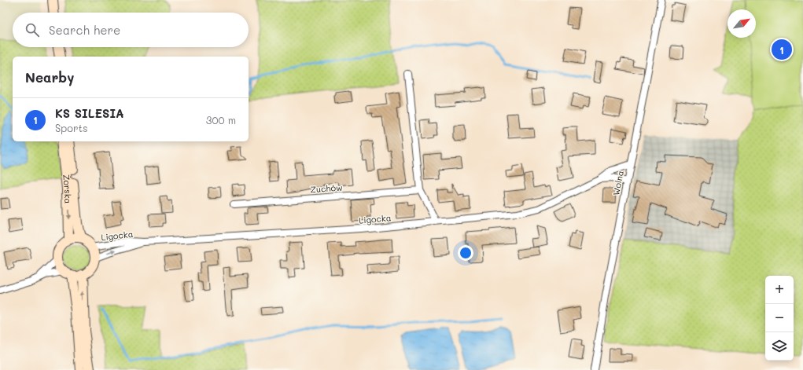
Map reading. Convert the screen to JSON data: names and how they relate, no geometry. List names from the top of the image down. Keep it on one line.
{"streets":{"main road":["Żorska"],"street":["Wolna","Zuchów","Ligocka"]},"crossings":[["Wolna","Ligocka"],["Żorska","Ligocka"]],"north":"top right","page":{"search":"Search here","pins":"1","heading":"Nearby","list":[{"mark":"1","name":"KS SILESIA","note":"Sports","value":"300 m"}],"map_buttons":["+","−"]}}
